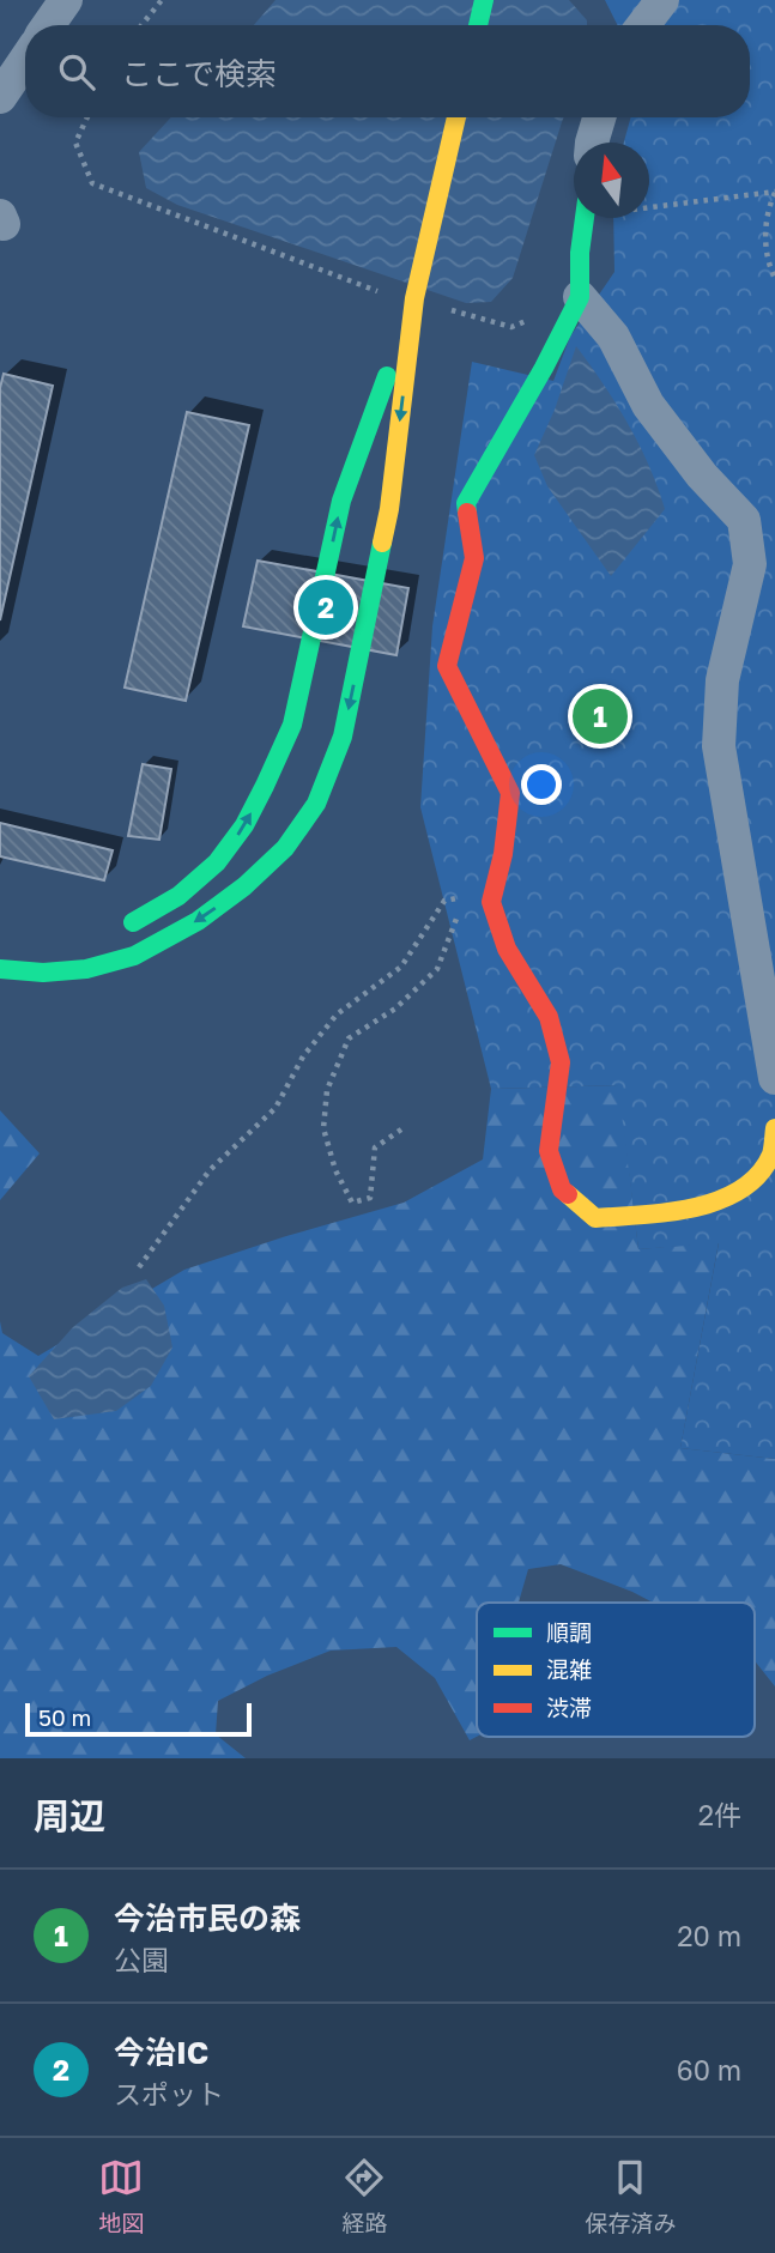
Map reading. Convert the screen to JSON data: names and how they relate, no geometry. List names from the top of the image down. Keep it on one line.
{"legend":["順調","混雑","渋滞"],"scale_bar":"50 m","north":"top","page":{"search":"ここで検索","pins":["2","1"],"scale":"50 m","heading":["周辺","2件"],"list":[{"mark":"1","name":"今治市民の森","note":"公園","value":"20 m"},{"mark":"2","name":"今治IC","note":"スポット","value":"60 m"}],"nav":["地図","経路","保存済み"]}}
